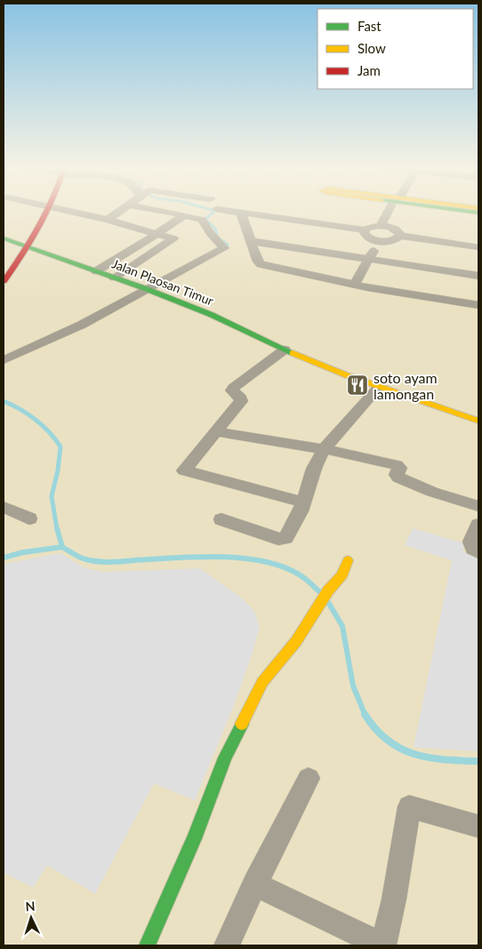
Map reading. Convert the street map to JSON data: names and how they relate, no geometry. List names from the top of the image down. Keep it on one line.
{"streets":{"main road":["Jalan Plaosan Timur"]},"places":{"restaurant":["soto ayam lamongan"]},"legend":["Fast","Slow","Jam"],"north":"top"}
